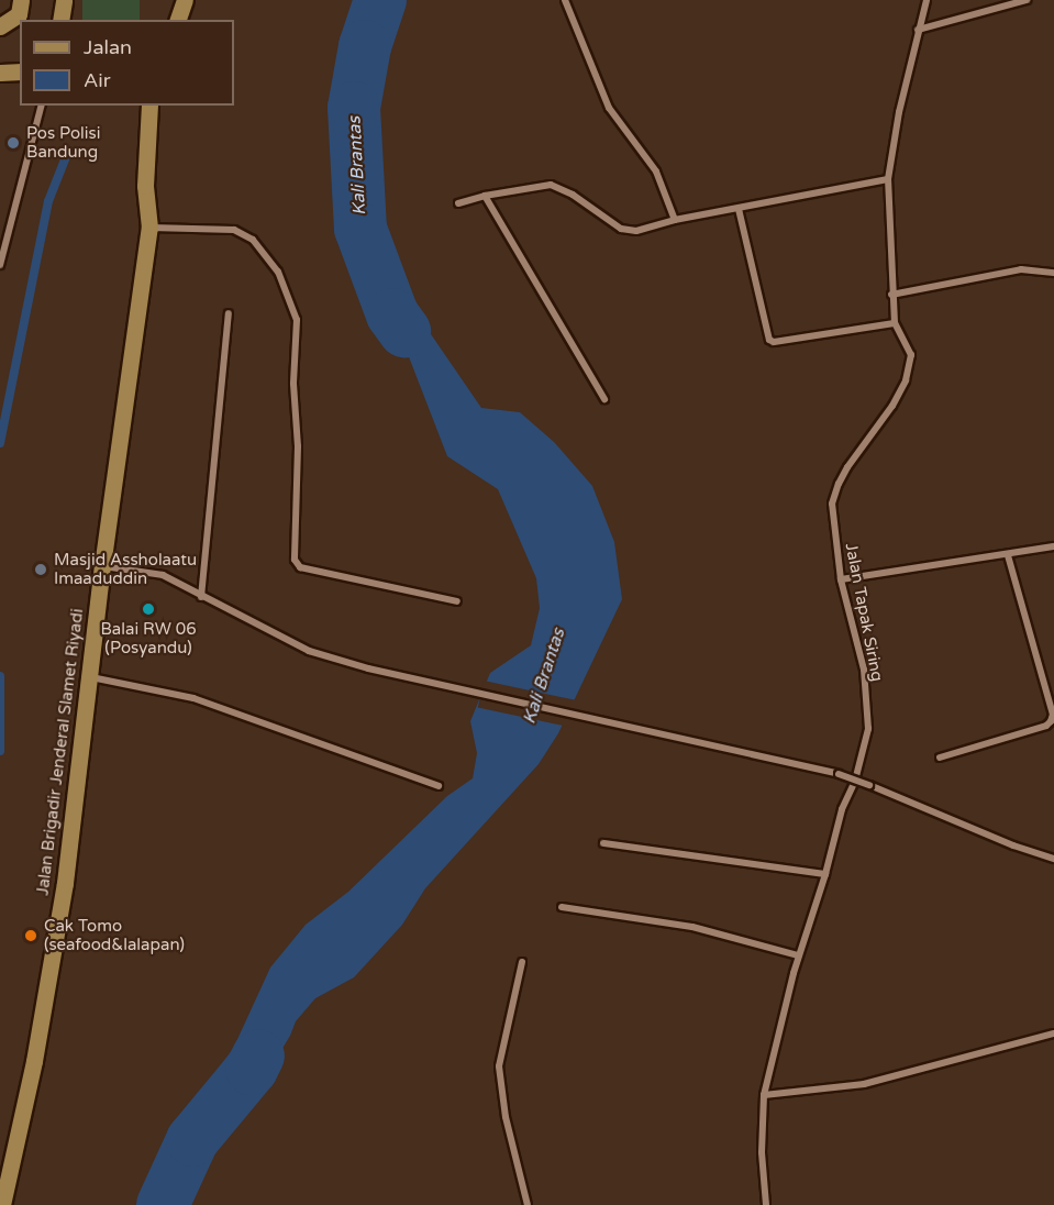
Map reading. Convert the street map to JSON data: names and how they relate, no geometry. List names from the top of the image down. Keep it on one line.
{"streets":{"main road":["Jalan Brigadir Jenderal Slamet Riyadi"],"street":["Jalan Tapak Siring"]},"water":["Kali Brantas"],"places":["Pos Polisi Bandung","Masjid Assholaatu Imaaduddin","Balai RW 06 (Posyandu)","Cak Tomo (seafood&lalapan)"],"legend":["Jalan","Air"]}
